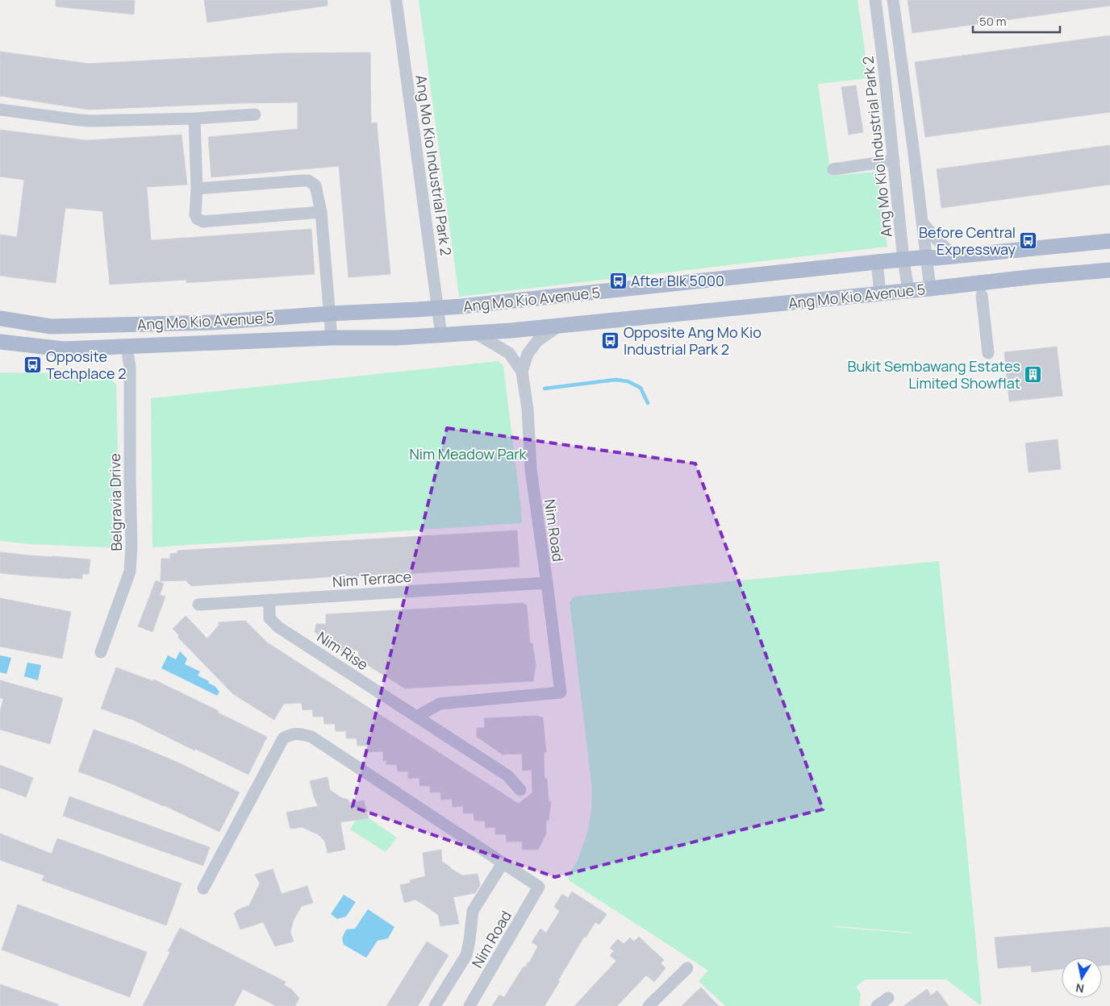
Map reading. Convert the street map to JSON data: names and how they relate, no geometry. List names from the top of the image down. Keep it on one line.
{"streets":{"main road":["Ang Mo Kio Avenue 5"],"street":["Ang Mo Kio Industrial Park 2","Belgravia Drive","Nim Road","Nim Terrace","Nim Rise"]},"crossings":[["Ang Mo Kio Industrial Park 2","Ang Mo Kio Avenue 5"],["Ang Mo Kio Avenue 5","Belgravia Drive"],["Nim Road","Nim Terrace"],["Nim Road","Nim Rise"],["Nim Terrace","Nim Rise"]],"parks":["Nim Meadow Park"],"places":{"bus stop":["Before Central Expressway","After Blk 5000","Opposite Ang Mo Kio Industrial Park 2","Opposite Techplace 2"],"building":["Bukit Sembawang Estates Limited Showflat"]},"scale_bar":"50 m","north":"bottom"}
